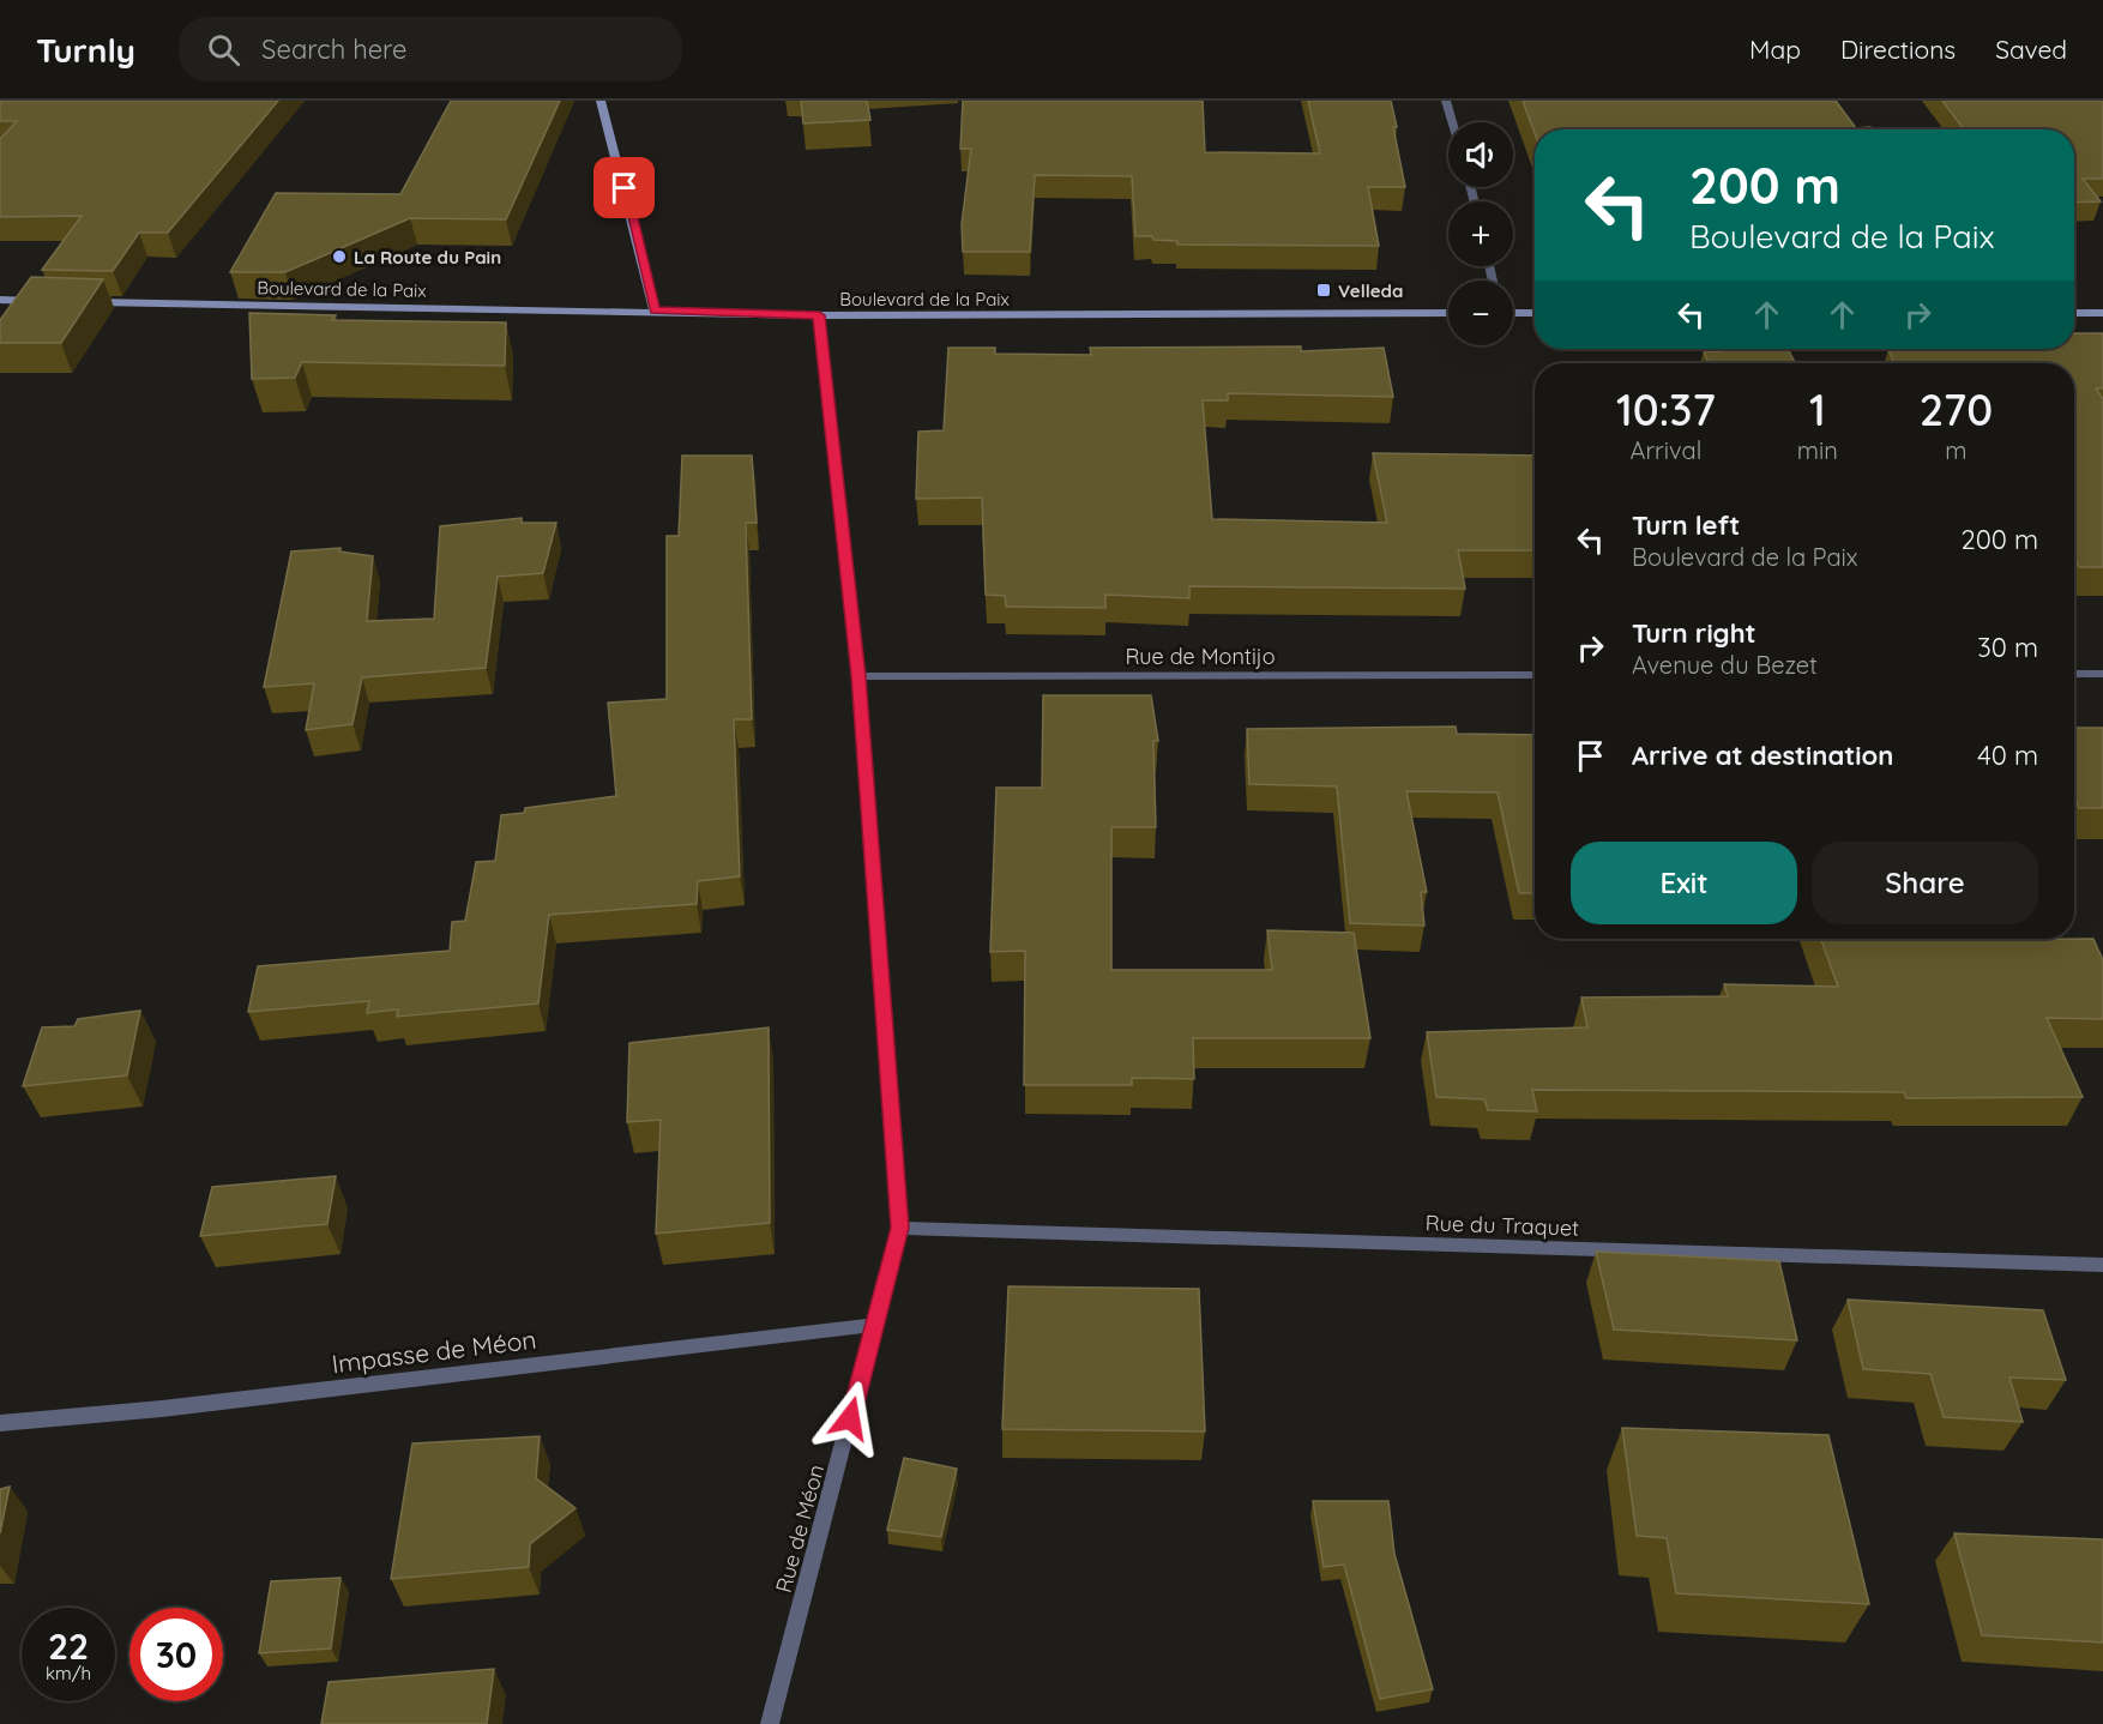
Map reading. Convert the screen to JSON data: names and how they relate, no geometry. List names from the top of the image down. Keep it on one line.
{"streets":{"main road":["Boulevard de la Paix"],"street":["Rue de Montijo","Rue du Traquet","Impasse de Méon","Rue de Méon"]},"crossings":[["Boulevard de la Paix","Rue de Méon"],["Rue de Montijo","Rue de Méon"],["Rue du Traquet","Rue de Méon"],["Impasse de Méon","Rue de Méon"]],"places":{"other":["La Route du Pain"],"transit":["Velleda"]},"page":{"header":"Turnly","search":"Search here","nav":["Map","Directions","Saved"],"map_buttons":["+","−"],"turn":["200 m","Boulevard de la Paix"],"eta":["10:37","Arrival","1","min","270","m"],"list":[{"name":"Turn left","note":"Boulevard de la Paix","value":"200 m"},{"name":"Turn right","note":"Avenue du Bezet","value":"30 m"},{"name":"Arrive at destination","value":"40 m"}],"buttons":["Exit","Share"],"speed":"22 km/h","limit":"30"}}
